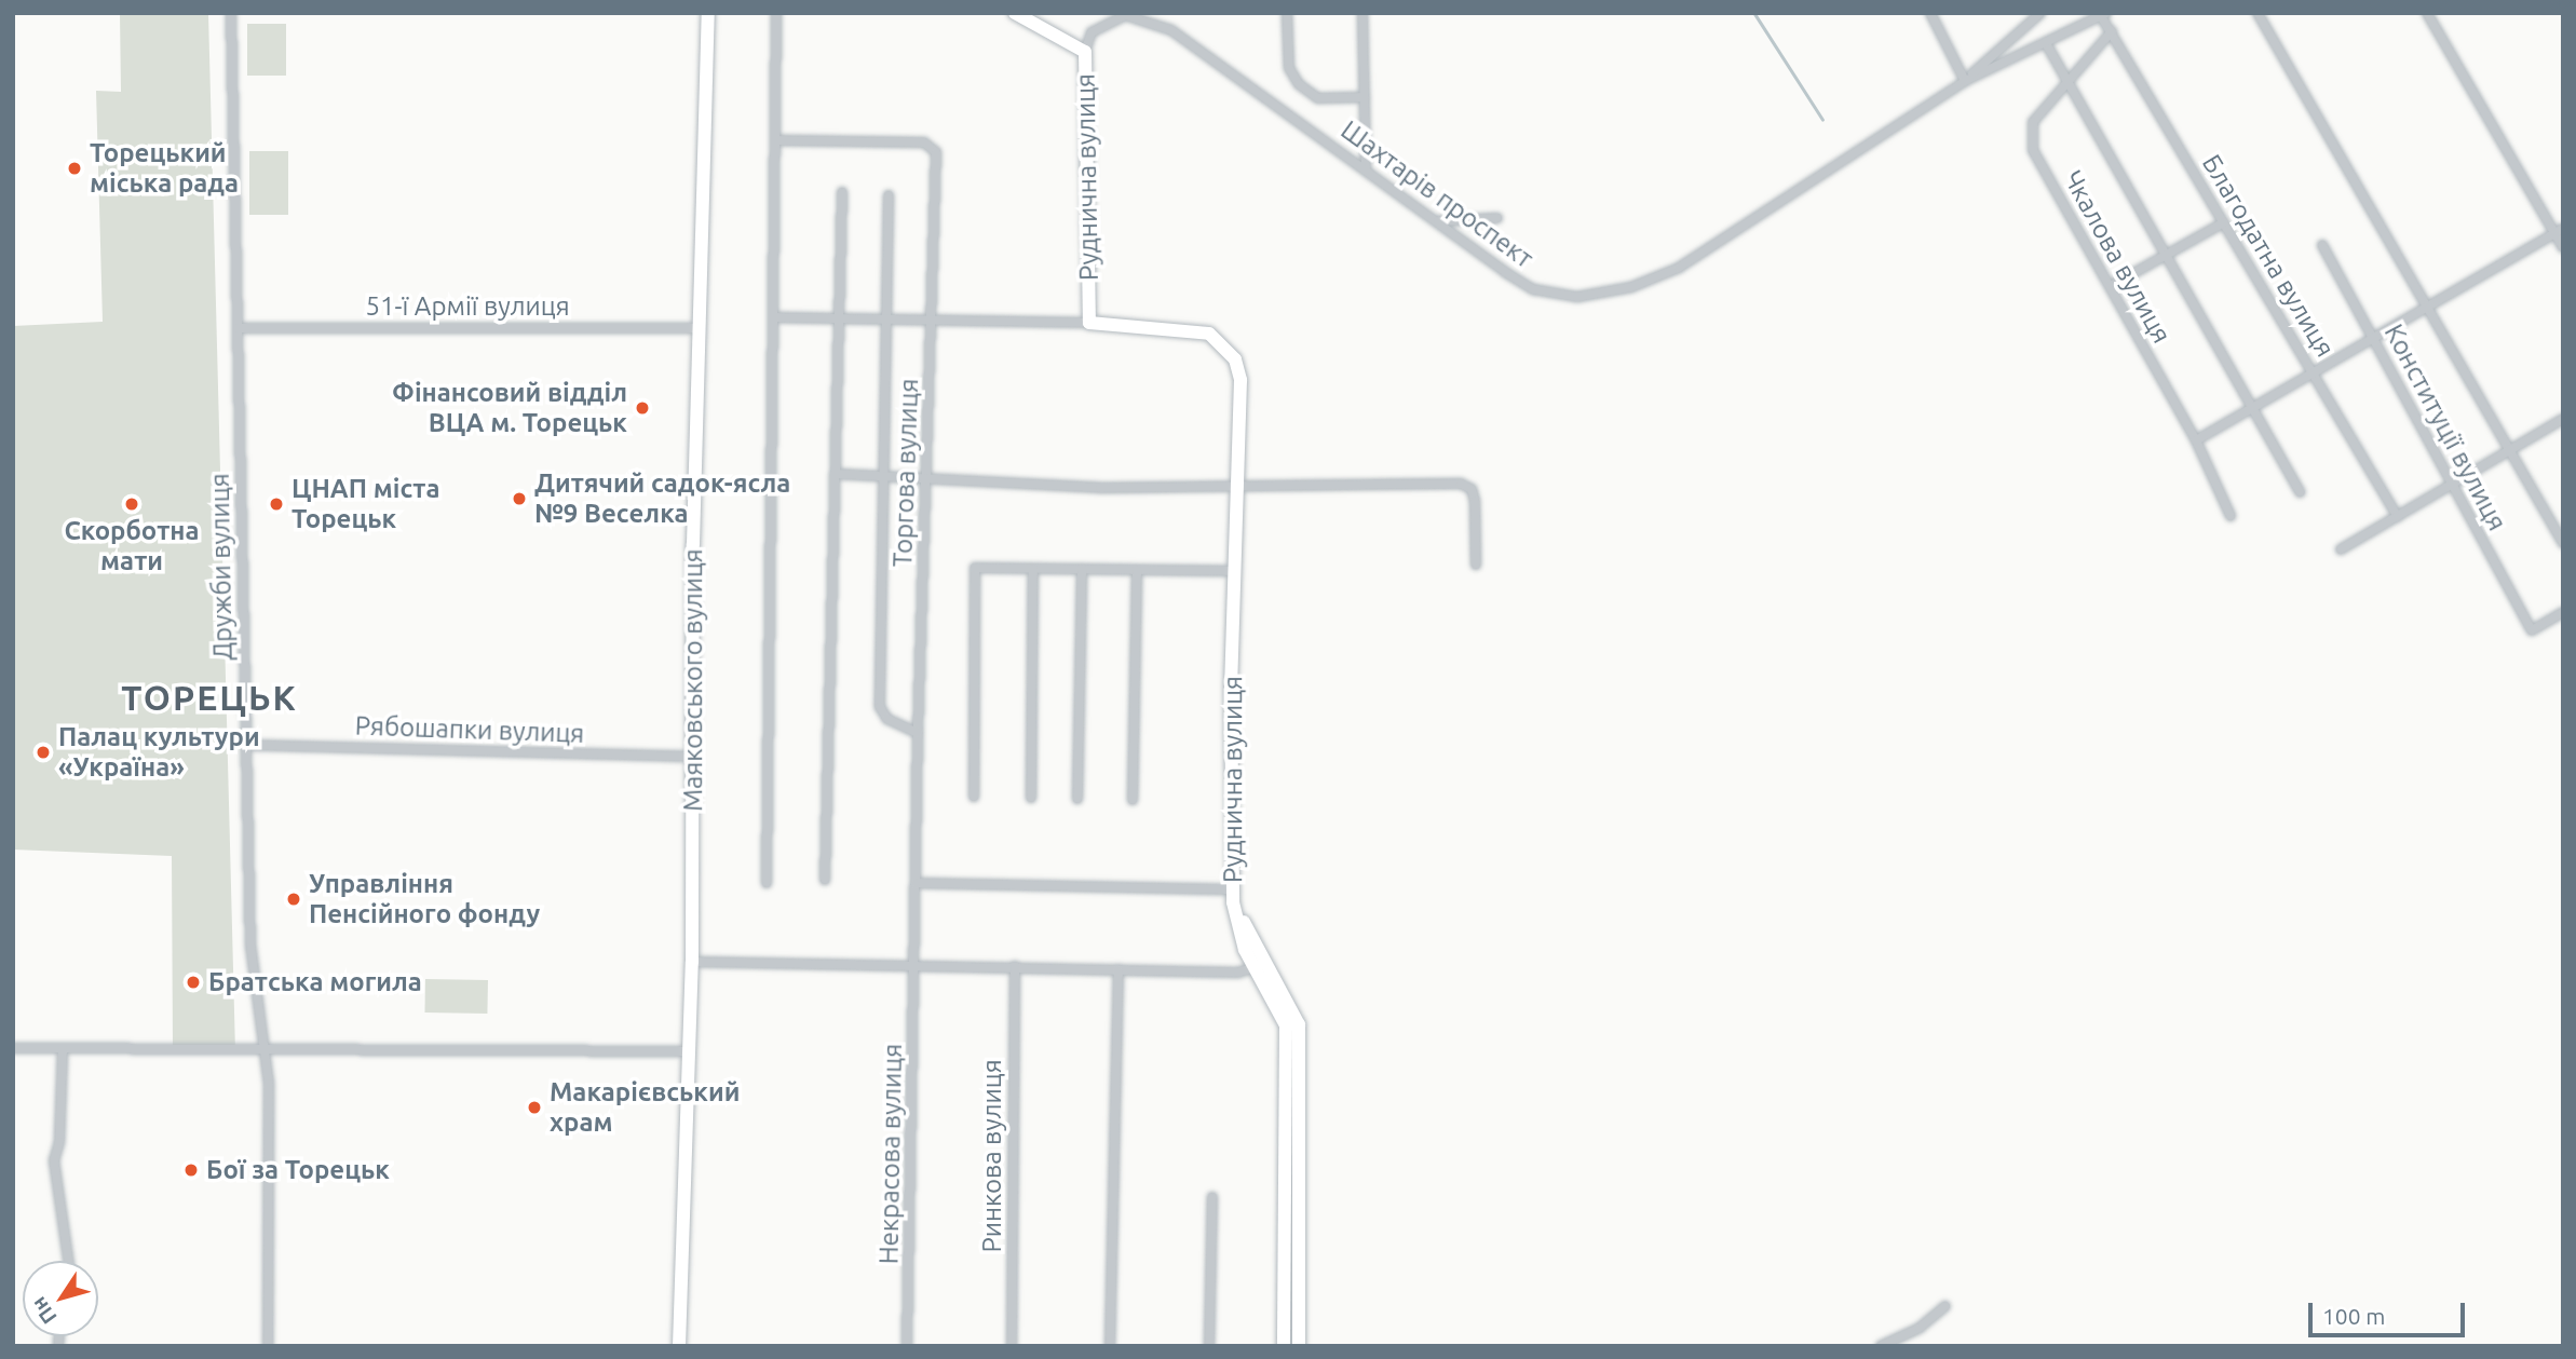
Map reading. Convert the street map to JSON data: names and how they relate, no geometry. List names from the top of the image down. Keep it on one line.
{"streets":{"main road":["Руднична вулиця","Маяковського вулиця"],"street":["Шахтарів проспект","Благодатна вулиця","Чкалова вулиця","51-ї Армії вулиця","Конституції вулиця","Торгова вулиця","Дружби вулиця","Рябошапки вулиця","Некрасова вулиця","Ринкова вулиця"]},"crossings":[["Руднична вулиця","Шахтарів проспект"],["Руднична вулиця","Торгова вулиця"],["Шахтарів проспект","Благодатна вулиця"],["Благодатна вулиця","Чкалова вулиця"],["51-ї Армії вулиця","Дружби вулиця"],["51-ї Армії вулиця","Маяковського вулиця"],["Торгова вулиця","Некрасова вулиця"],["Дружби вулиця","Рябошапки вулиця"],["Маяковського вулиця","Рябошапки вулиця"]],"districts":["ТОРЕЦЬК"],"places":["Торецький міська рада","Фінансовий відділ ВЦА м. Торецьк","Дитячий садок-ясла №9 Веселка","Скорботна мати","ЦНАП міста Торецьк","Палац культури «Україна»","Управління Пенсійного фонду","Братська мoгила","Макарієвський храм","Бої за Торецьк"],"scale_bar":"100 m","north":"bottom left"}
